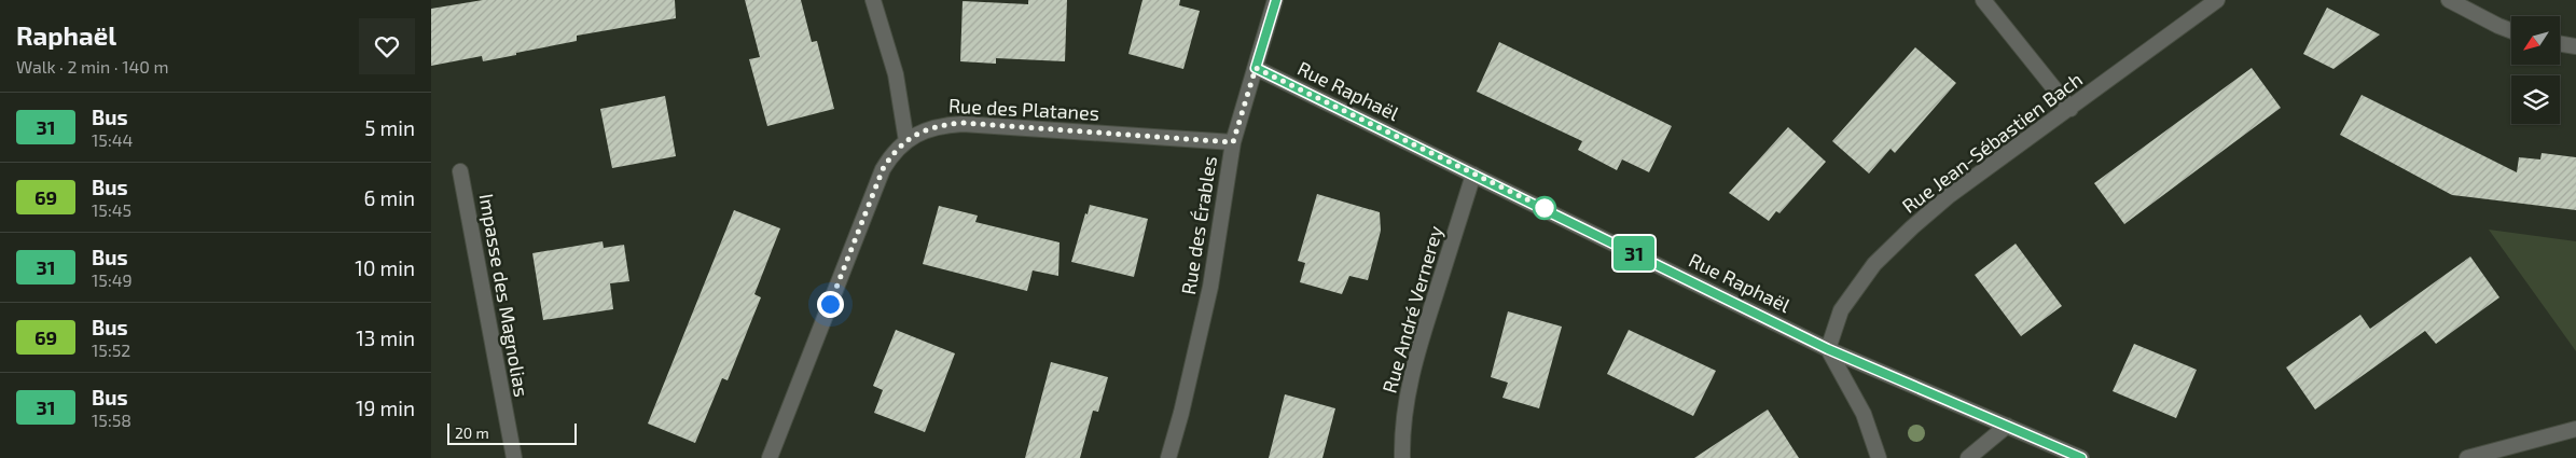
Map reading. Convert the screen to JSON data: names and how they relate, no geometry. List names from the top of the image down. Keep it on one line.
{"streets":{"street":["Rue Raphaël","Rue des Platanes","Rue Jean-Sébastien Bach","Rue des Érables","Impasse des Magnolias","Rue André Vernerey"]},"crossings":[["Rue Raphaël","Rue Jean-Sébastien Bach"],["Rue Raphaël","Rue des Érables"],["Rue Raphaël","Rue André Vernerey"],["Rue des Platanes","Rue des Érables"]],"lines":["bus line 31"],"scale_bar":"20 m","north":"bottom left","page":{"heading":["Raphaël","Walk · 2 min · 140 m"],"on_map":"31","list":[{"mark":"31","name":"Bus","note":"15:44","value":"5 min"},{"mark":"69","name":"Bus","note":"15:45","value":"6 min"},{"mark":"31","name":"Bus","note":"15:49","value":"10 min"},{"mark":"69","name":"Bus","note":"15:52","value":"13 min"},{"mark":"31","name":"Bus","note":"15:58","value":"19 min"}],"scale":"20 m"}}
